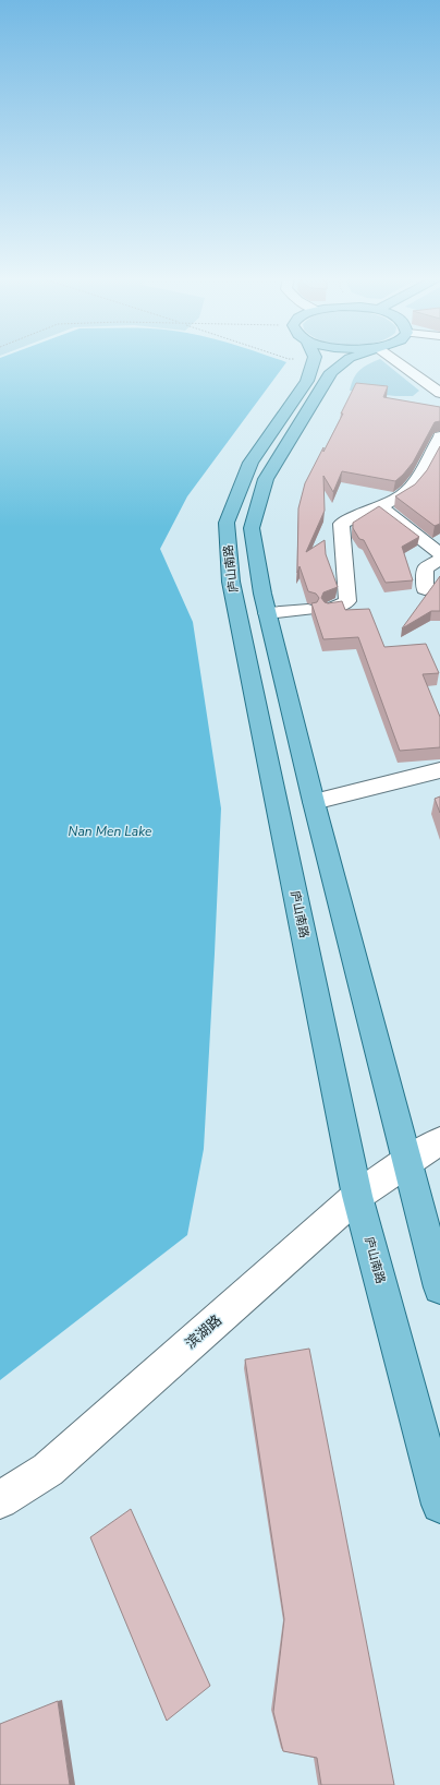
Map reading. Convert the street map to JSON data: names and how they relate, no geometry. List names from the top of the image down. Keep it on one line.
{"streets":{"main road":["庐山南路"],"street":["滨湖路"]},"crossings":[["庐山南路","滨湖路"]],"water":["Nan Men Lake"]}
